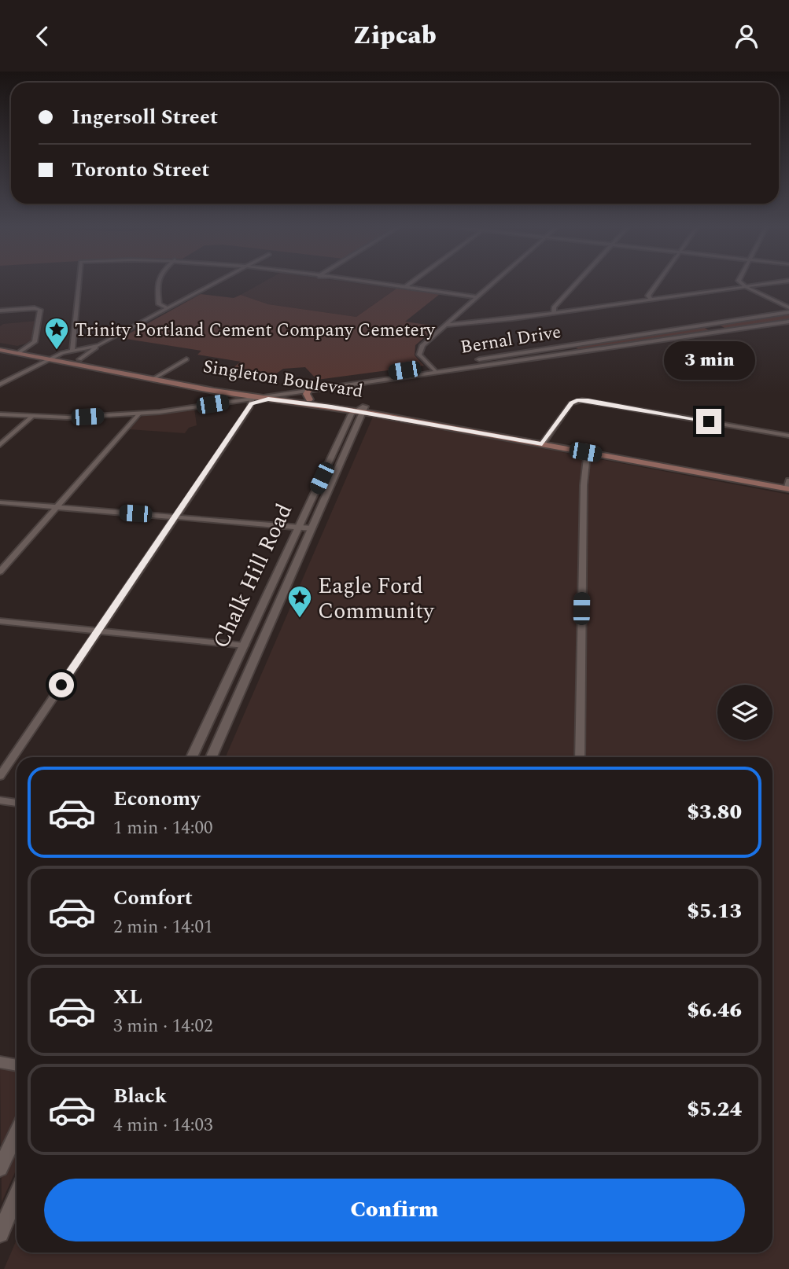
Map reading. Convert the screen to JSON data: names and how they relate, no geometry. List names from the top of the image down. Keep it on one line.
{"streets":{"main road":["Singleton Boulevard"],"street":["Bernal Drive","Chalk Hill Road"]},"crossings":[["Bernal Drive","Singleton Boulevard"],["Singleton Boulevard","Chalk Hill Road"]],"places":{"place":["Trinity Portland Cement Company Cemetery","Eagle Ford Community"]},"page":{"header":"Zipcab","banner":["Ingersoll Street","Toronto Street"],"bubble":"3 min","list":[{"name":"Economy","note":"1 min · 14:00","value":"$3.80"},{"name":"Comfort","note":"2 min · 14:01","value":"$5.13"},{"name":"XL","note":"3 min · 14:02","value":"$6.46"},{"name":"Black","note":"4 min · 14:03","value":"$5.24"}],"buttons":"Confirm"}}
